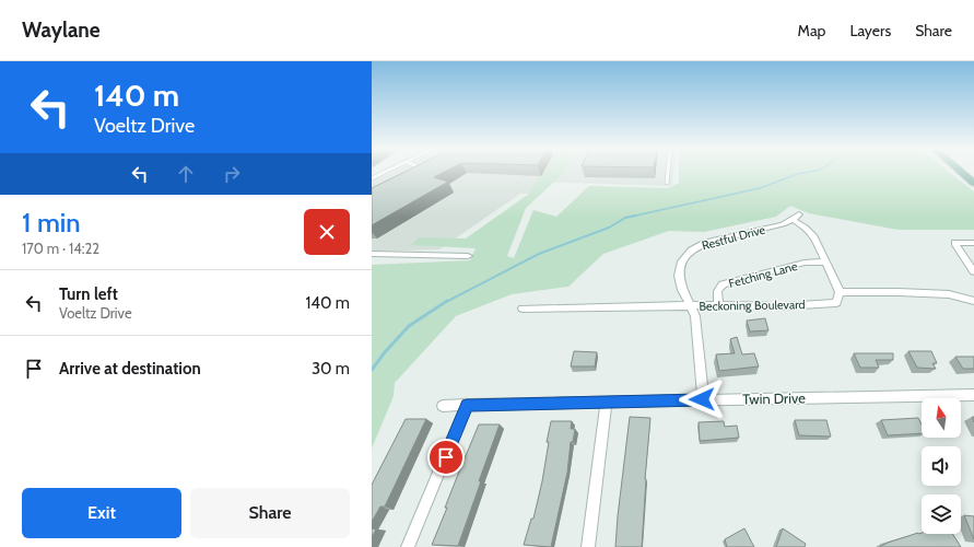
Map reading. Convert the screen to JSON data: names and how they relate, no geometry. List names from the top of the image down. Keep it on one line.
{"streets":{"street":["Restful Drive","Fetching Lane","Beckoning Boulevard","Twin Drive"]},"crossings":[["Restful Drive","Fetching Lane"],["Restful Drive","Beckoning Boulevard"],["Restful Drive","Twin Drive"],["Fetching Lane","Beckoning Boulevard"]],"north":"top","page":{"header":"Waylane","nav":["Map","Layers","Share"],"turn":["140 m","Voeltz Drive"],"heading":["1 min","170 m · 14:22"],"list":[{"name":"Turn left","note":"Voeltz Drive","value":"140 m"},{"name":"Arrive at destination","value":"30 m"}],"buttons":["Exit","Share"]}}
